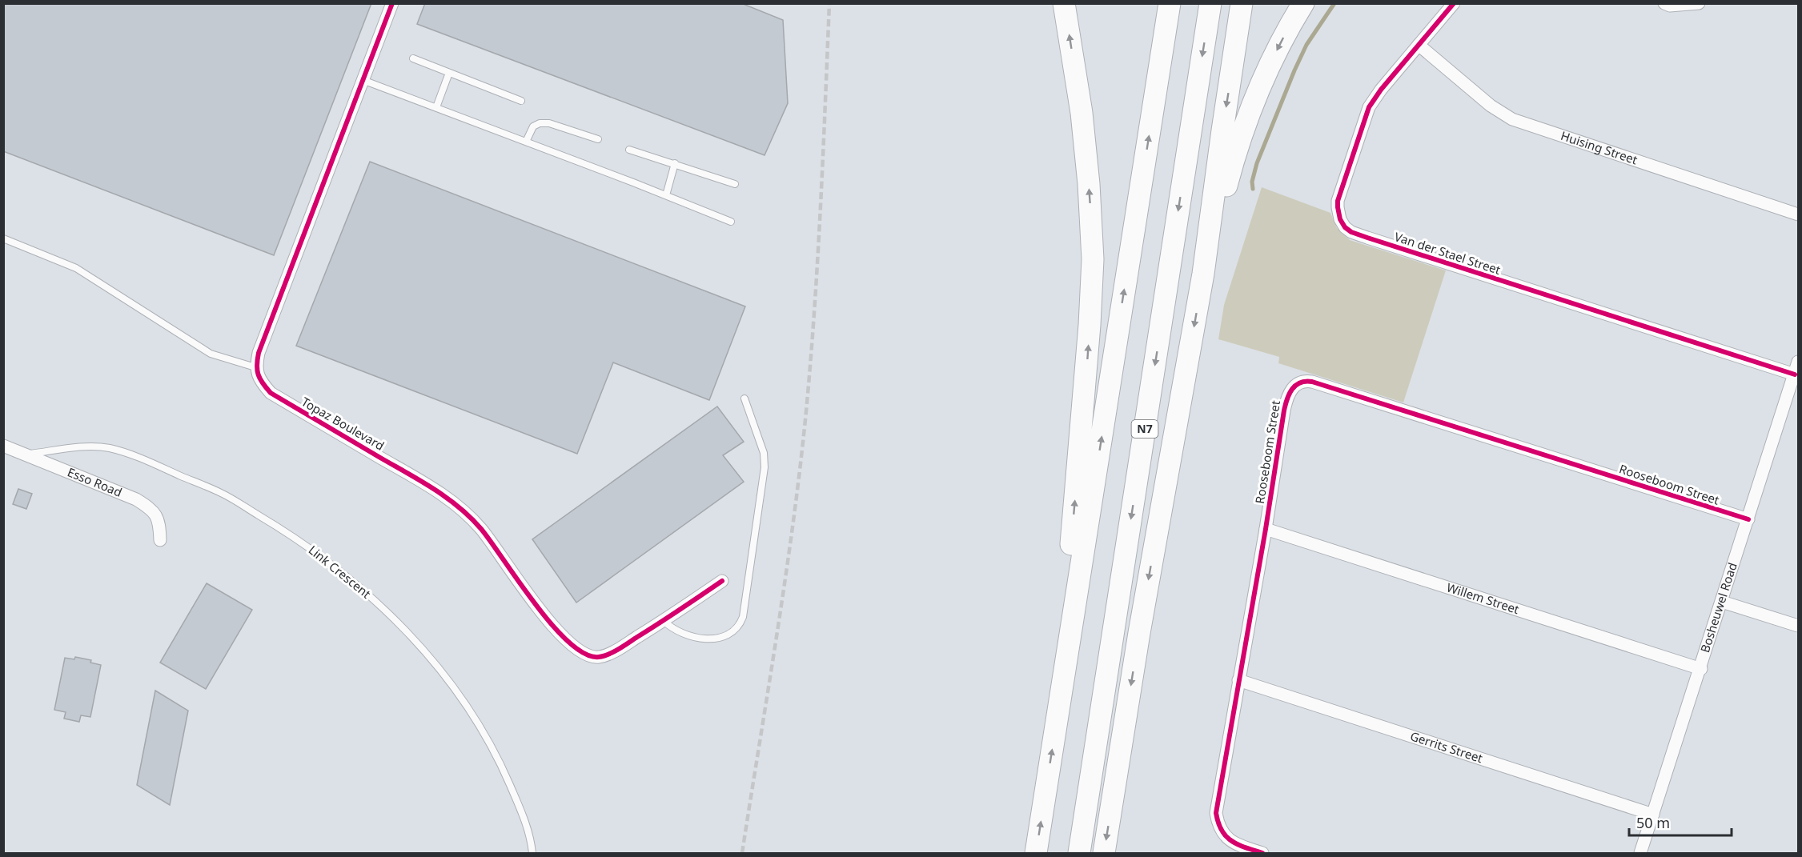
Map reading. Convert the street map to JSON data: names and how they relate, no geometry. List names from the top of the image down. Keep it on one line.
{"streets":{"highway":["N7"],"street":["Huising Street","Van der Stael Street","Topaz Boulevard","Rooseboom Street","Esso Road","Willem Street","Bosheuwel Road","Gerrits Street"],"lane":["Link Crescent"]},"crossings":[["Huising Street","Van der Stael Street"],["Van der Stael Street","Bosheuwel Road"],["Rooseboom Street","Willem Street"],["Rooseboom Street","Bosheuwel Road"],["Rooseboom Street","Gerrits Street"],["Esso Road","Link Crescent"],["Willem Street","Bosheuwel Road"],["Bosheuwel Road","Gerrits Street"]],"scale_bar":"50 m"}
